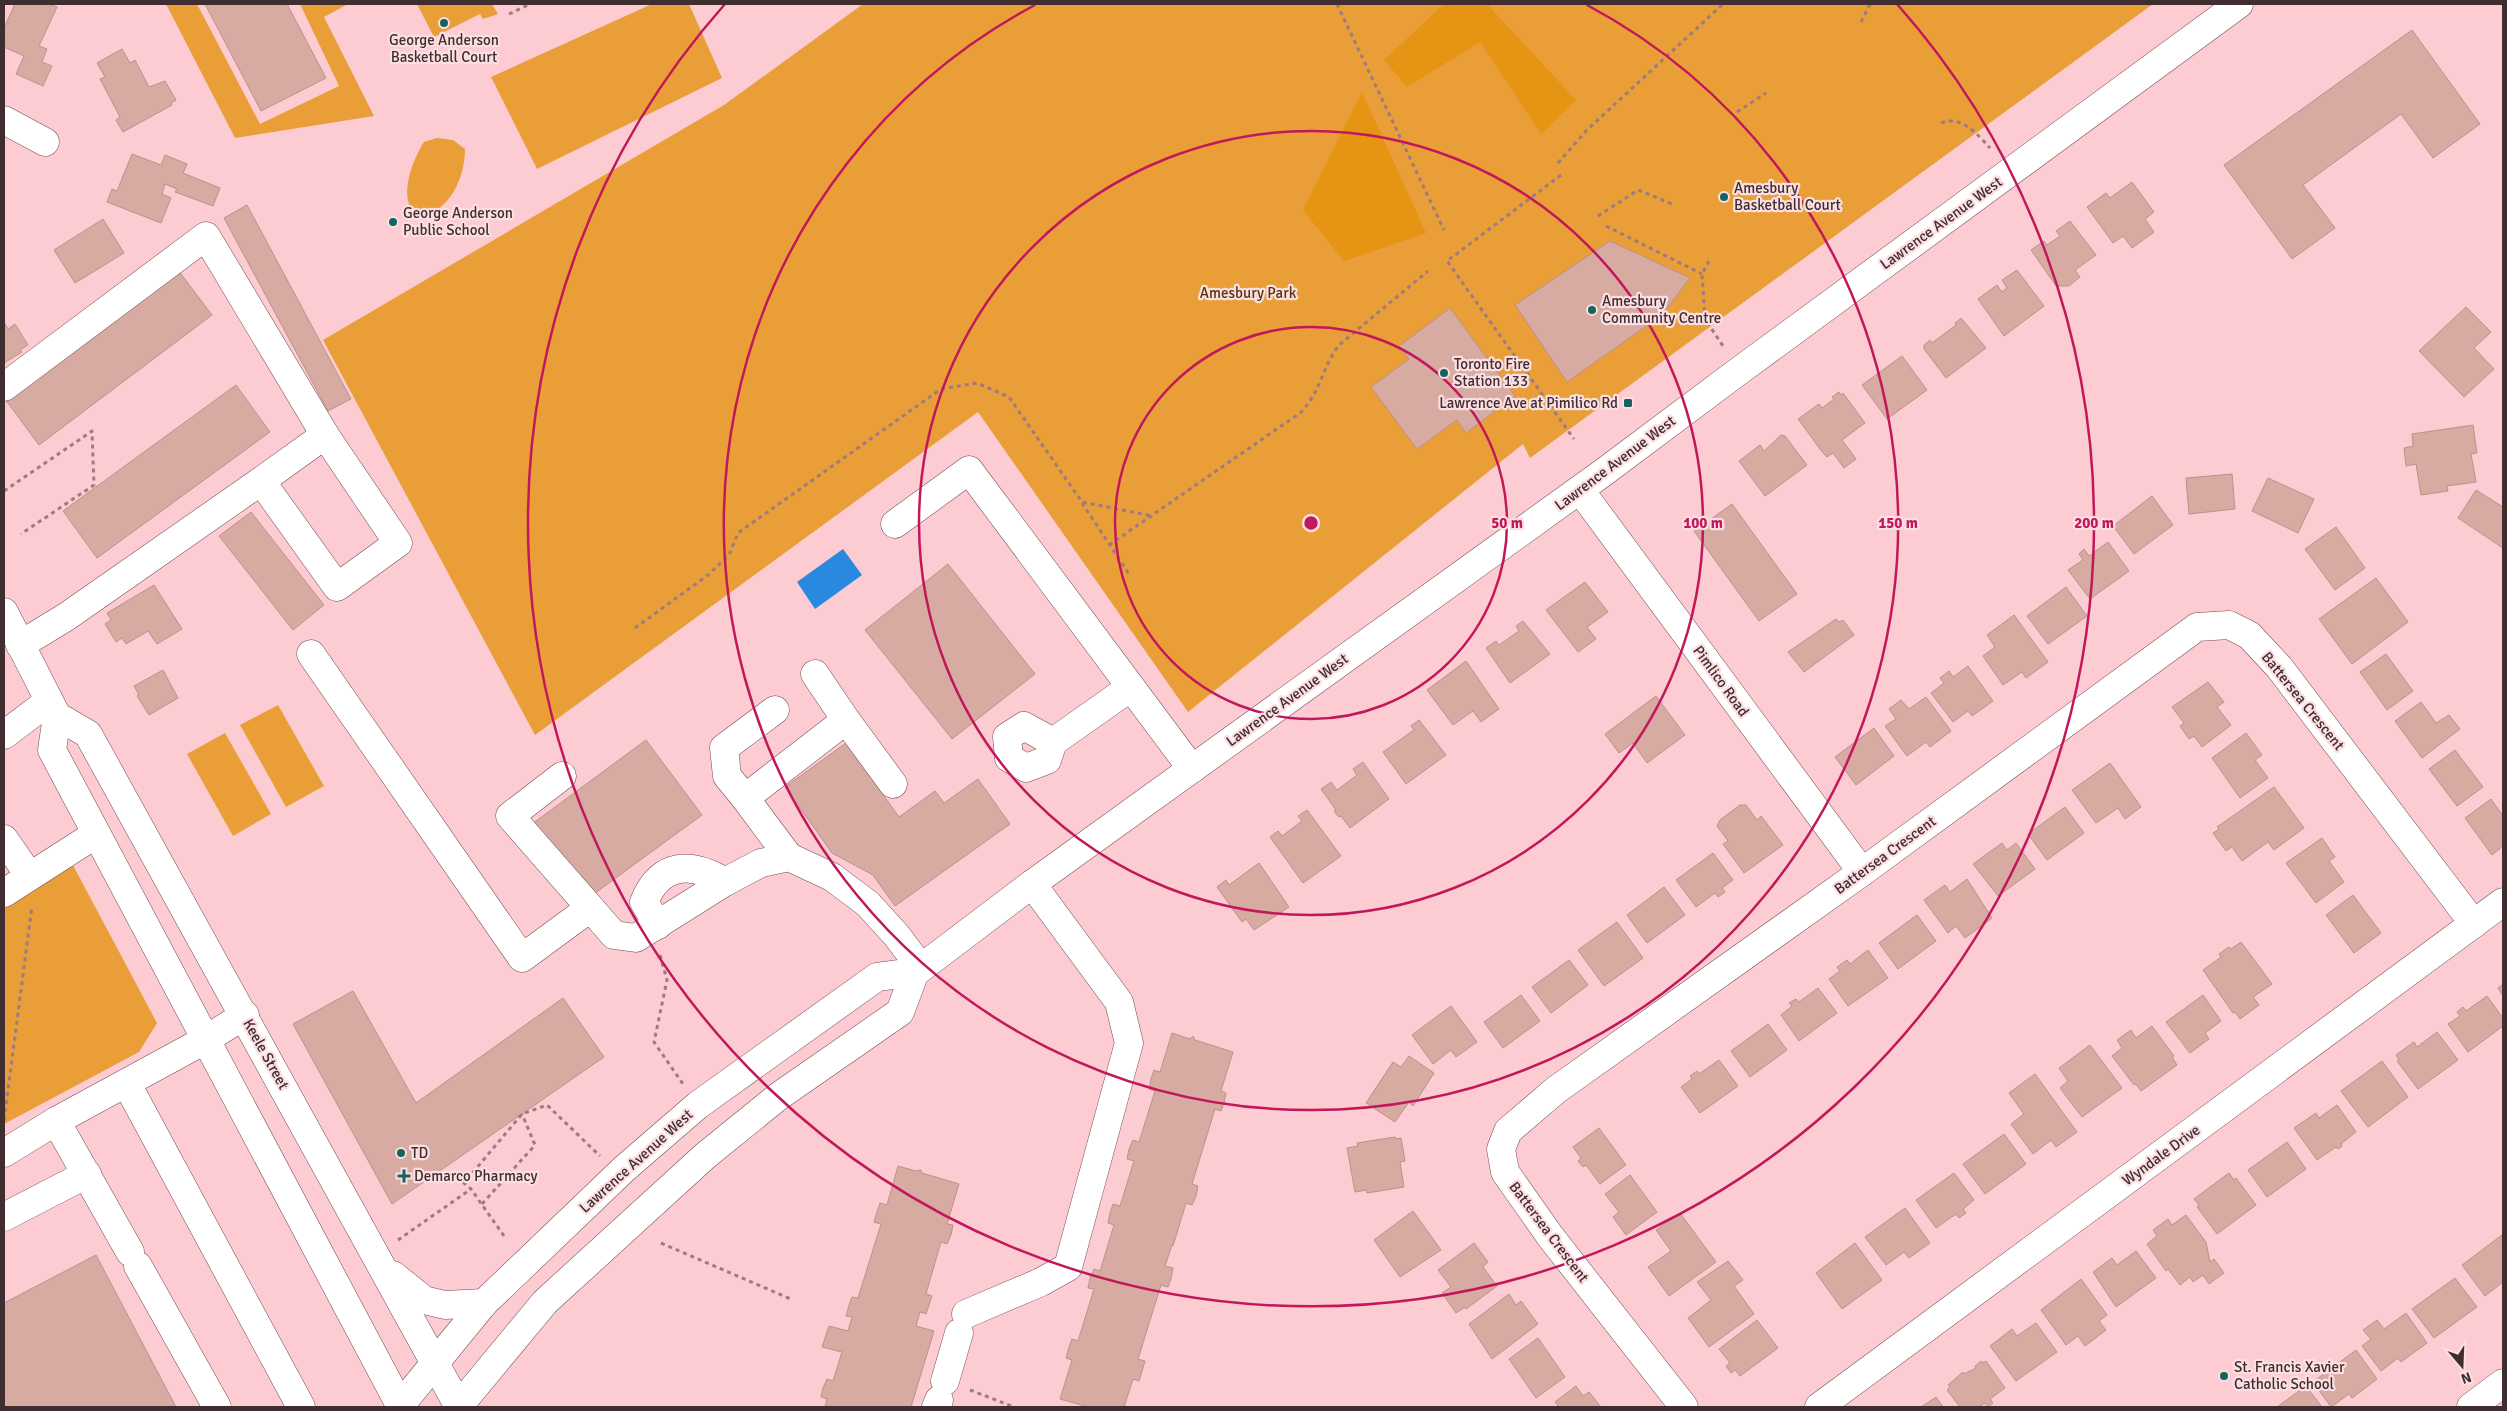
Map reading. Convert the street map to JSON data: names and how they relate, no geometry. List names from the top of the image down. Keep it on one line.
{"streets":{"main road":["Lawrence Avenue West","Pimlico Road","Battersea Crescent","Keele Street","Wyndale Drive"]},"crossings":[["Lawrence Avenue West","Pimlico Road"],["Lawrence Avenue West","Keele Street"],["Pimlico Road","Battersea Crescent"],["Battersea Crescent","Wyndale Drive"]],"parks":["Amesbury Park"],"places":{"other":["George Anderson Basketball Court","Amesbury Basketball Court","George Anderson Public School","Amesbury Community Centre","Toronto Fire Station 133","TD","St. Francis Xavier Catholic School"],"transit":["Lawrence Ave at Pimilico Rd"],"health":["Demarco Pharmacy"]},"north":"bottom","rings":["50 m","100 m","150 m","200 m"]}
